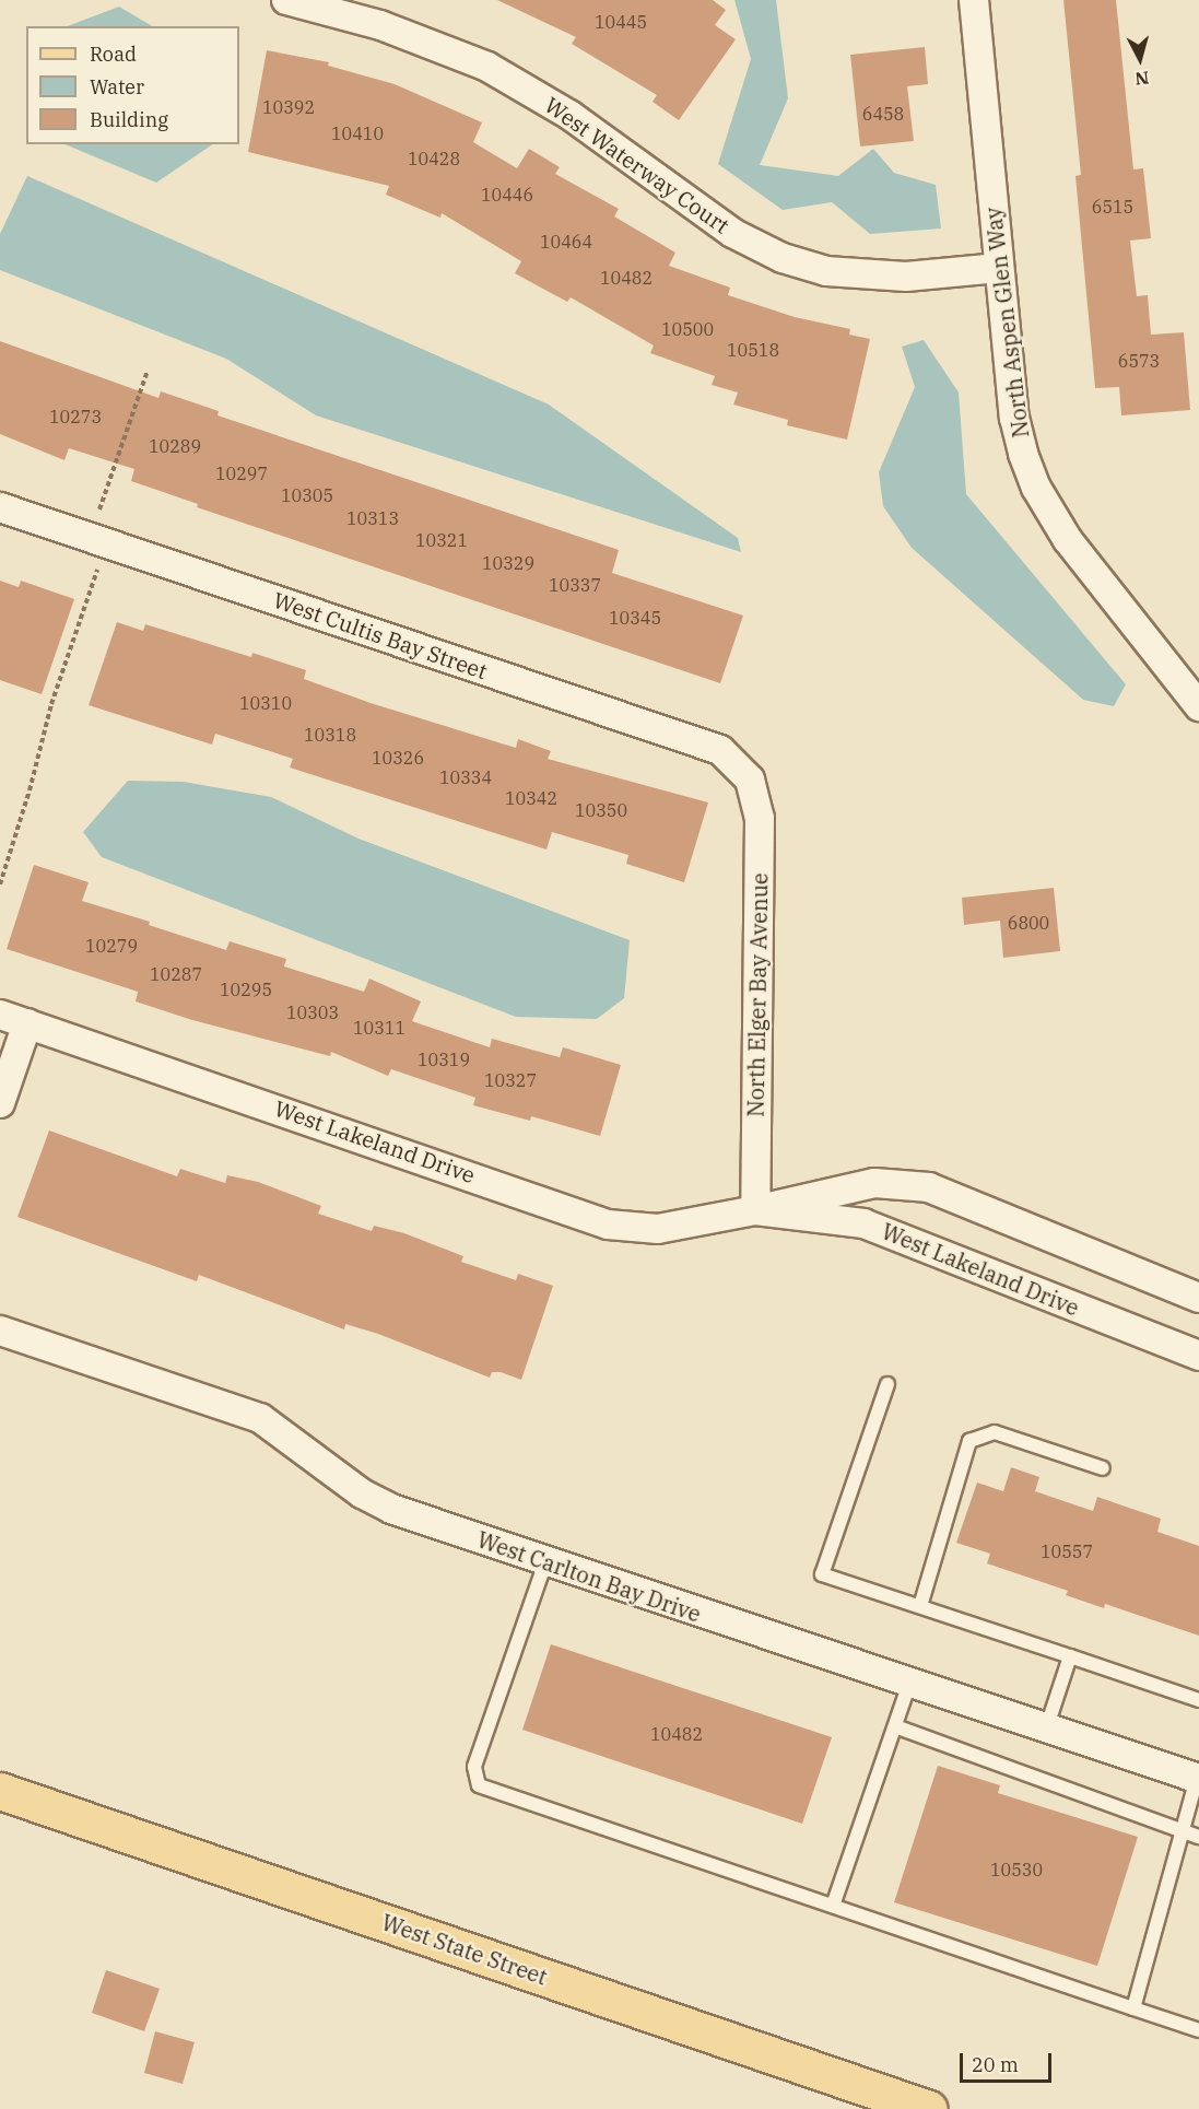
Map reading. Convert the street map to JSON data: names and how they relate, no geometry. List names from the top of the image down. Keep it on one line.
{"streets":{"main road":["West State Street"],"street":["West Waterway Court","North Aspen Glen Way","West Cultis Bay Street","North Elger Bay Avenue","West Lakeland Drive","West Carlton Bay Drive"]},"crossings":[["West Waterway Court","North Aspen Glen Way"],["West Cultis Bay Street","North Elger Bay Avenue"],["North Elger Bay Avenue","West Lakeland Drive"]],"house_numbers":["10445","10392","6458","10410","10428","10446","6515","10464","10482","10500","10518","6573","10273","10289","10297","10305","10313","10321","10329","10337","10345","10310","10318","10326","10334","10342","10350","6800","10279","10287","10295","10303","10311","10319","10327","10557","10482","10530"],"legend":["Road","Water","Building"],"scale_bar":"20 m","north":"bottom"}
